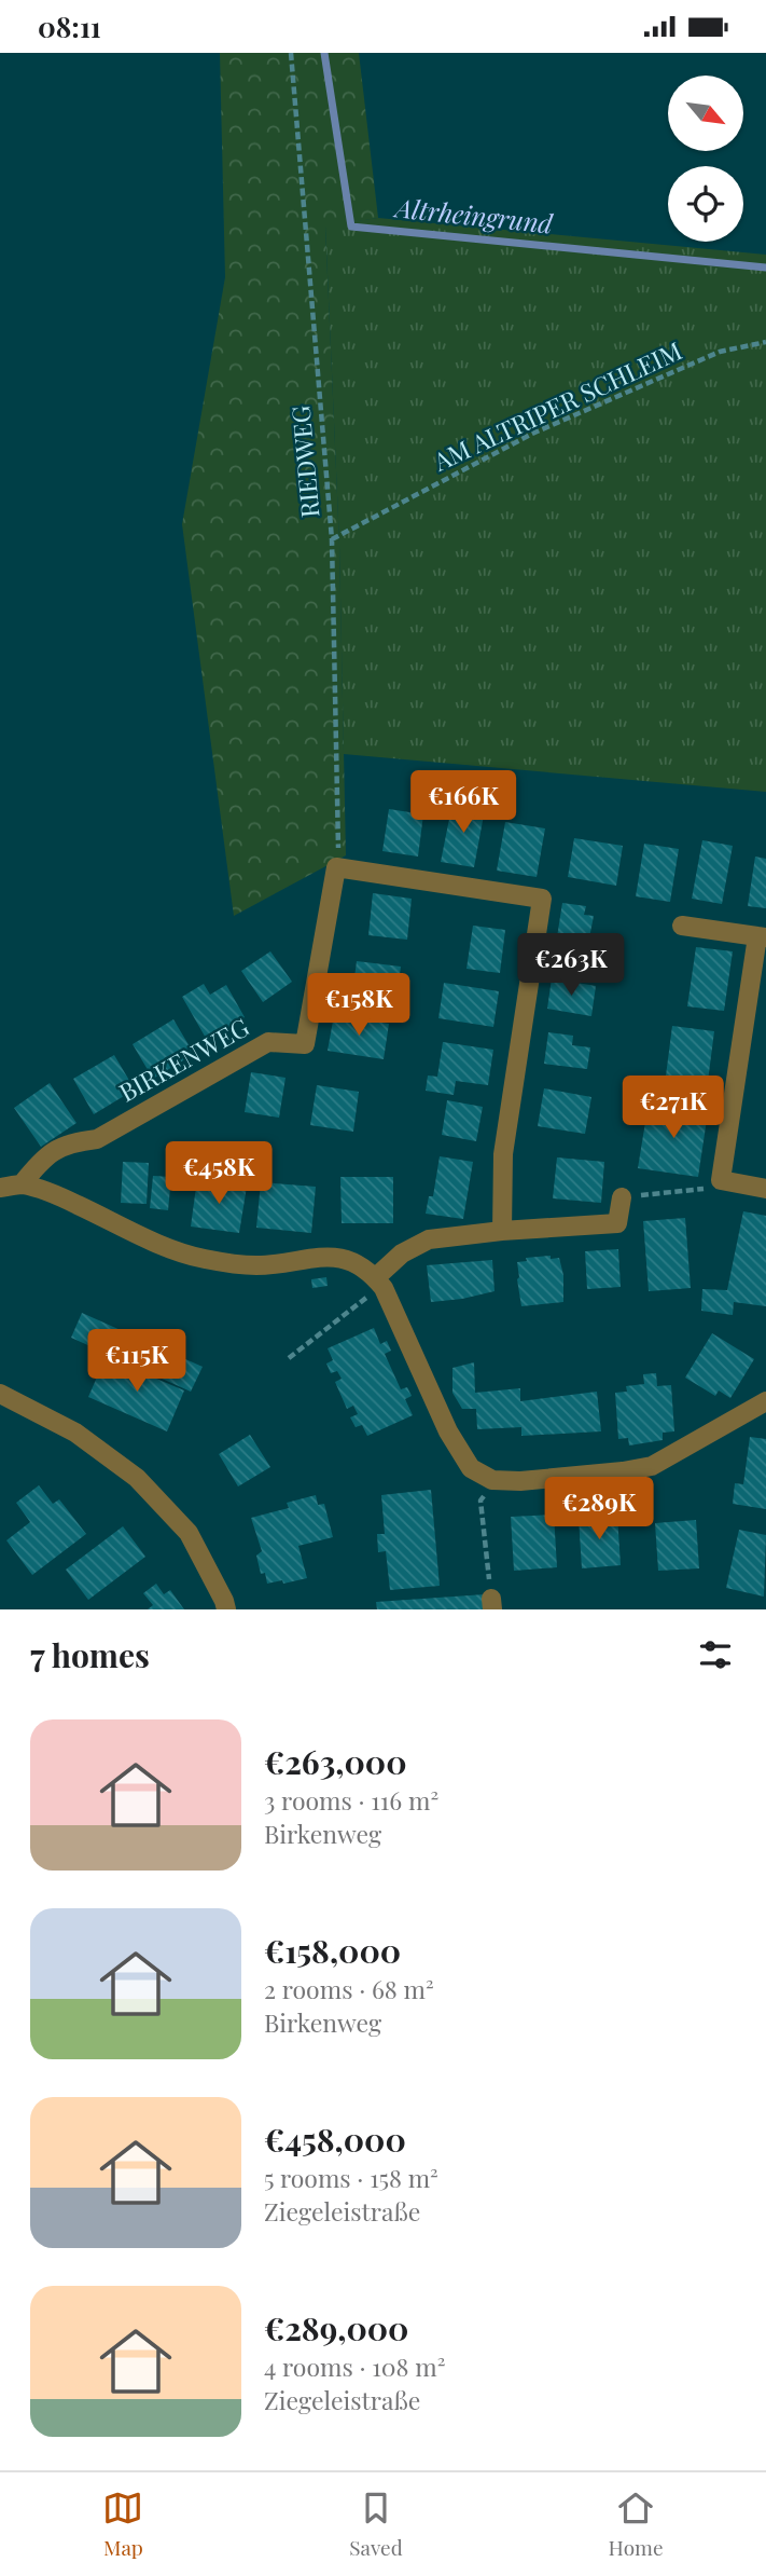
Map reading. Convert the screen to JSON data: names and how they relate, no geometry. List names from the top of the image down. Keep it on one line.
{"streets":{"street":["BIRKENWEG"],"path":["AM ALTRIPER SCHLEIM","RIEDWEG"]},"crossings":[["AM ALTRIPER SCHLEIM","RIEDWEG"],["RIEDWEG","BIRKENWEG"]],"water":["Altrheingrund"],"north":"bottom right","page":{"status":"08:11","price":["€166K","€263K","€158K","€271K","€458K","€115K","€289K"],"heading":"7 homes","list":[{"name":"€263,000","note":"3 rooms · 116 m² · Birkenweg"},{"name":"€158,000","note":"2 rooms · 68 m² · Birkenweg"},{"name":"€458,000","note":"5 rooms · 158 m² · Ziegeleistraße"},{"name":"€289,000","note":"4 rooms · 108 m² · Ziegeleistraße"}],"tabs":["Map","Saved","Home"]}}
